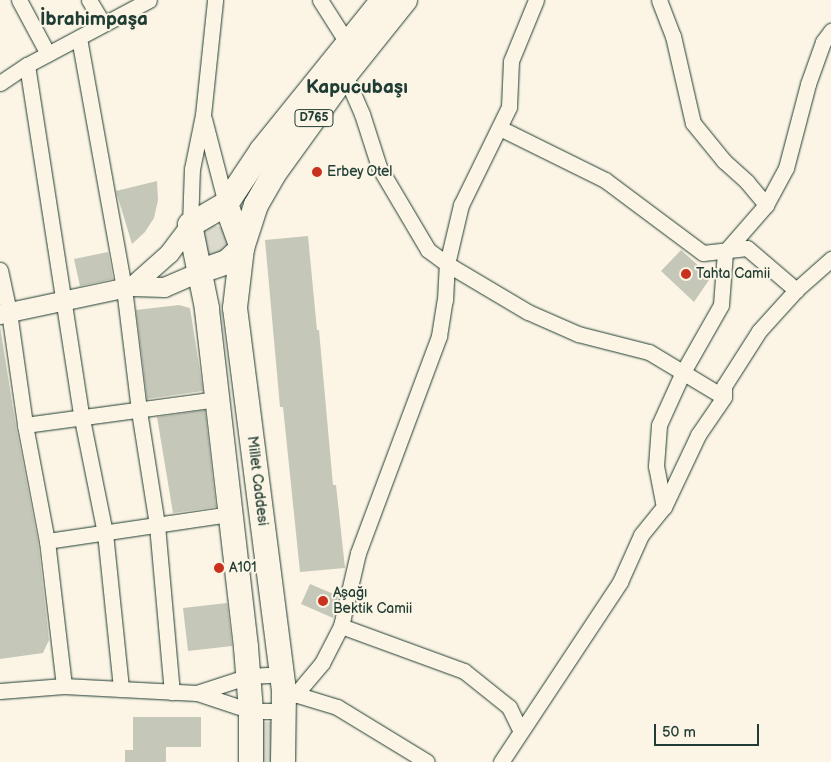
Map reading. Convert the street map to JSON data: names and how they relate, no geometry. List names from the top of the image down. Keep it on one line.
{"streets":{"main road":["D765","Millet Caddesi"]},"crossings":[["D765","Millet Caddesi"]],"districts":["İbrahimpaşa","Kapucubaşı"],"places":["Erbey Otel","Tahta Camii","A101","Aşağı Bektik Camii"],"scale_bar":"50 m"}
